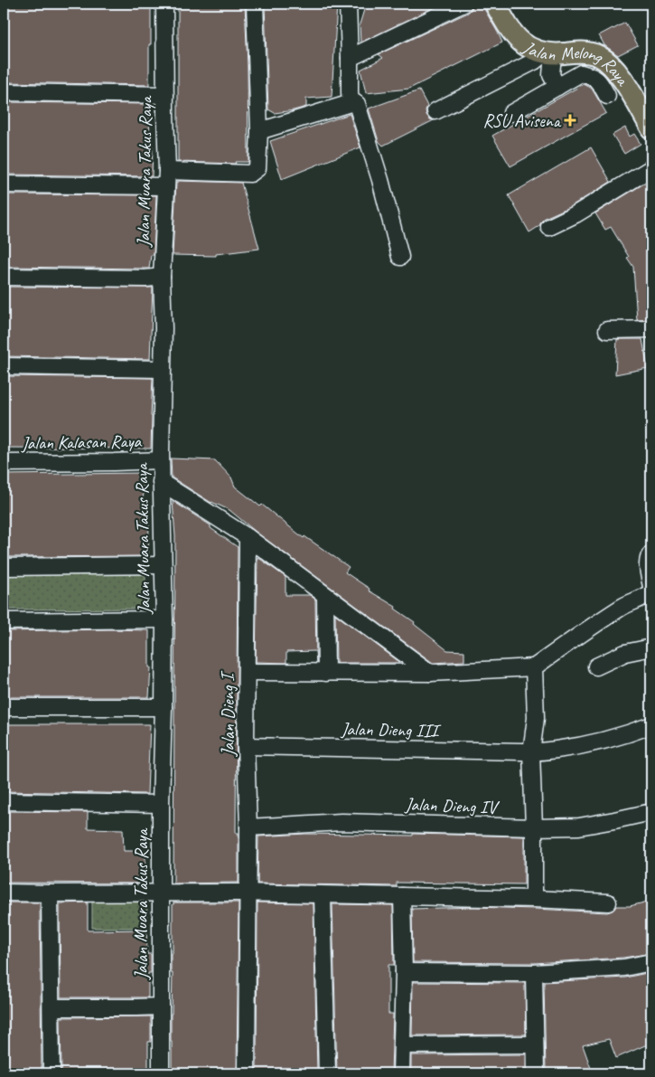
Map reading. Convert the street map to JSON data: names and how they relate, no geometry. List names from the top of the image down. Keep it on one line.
{"streets":{"main road":["Jalan Melong Raya"],"street":["Jalan Muara Takus Raya","Jalan Kalasan Raya","Jalan Dieng I","Jalan Dieng III","Jalan Dieng IV"]},"crossings":[["Jalan Muara Takus Raya","Jalan Kalasan Raya"],["Jalan Dieng I","Jalan Dieng III"],["Jalan Dieng I","Jalan Dieng IV"]],"places":{"health":["RSU Avisena"]}}
